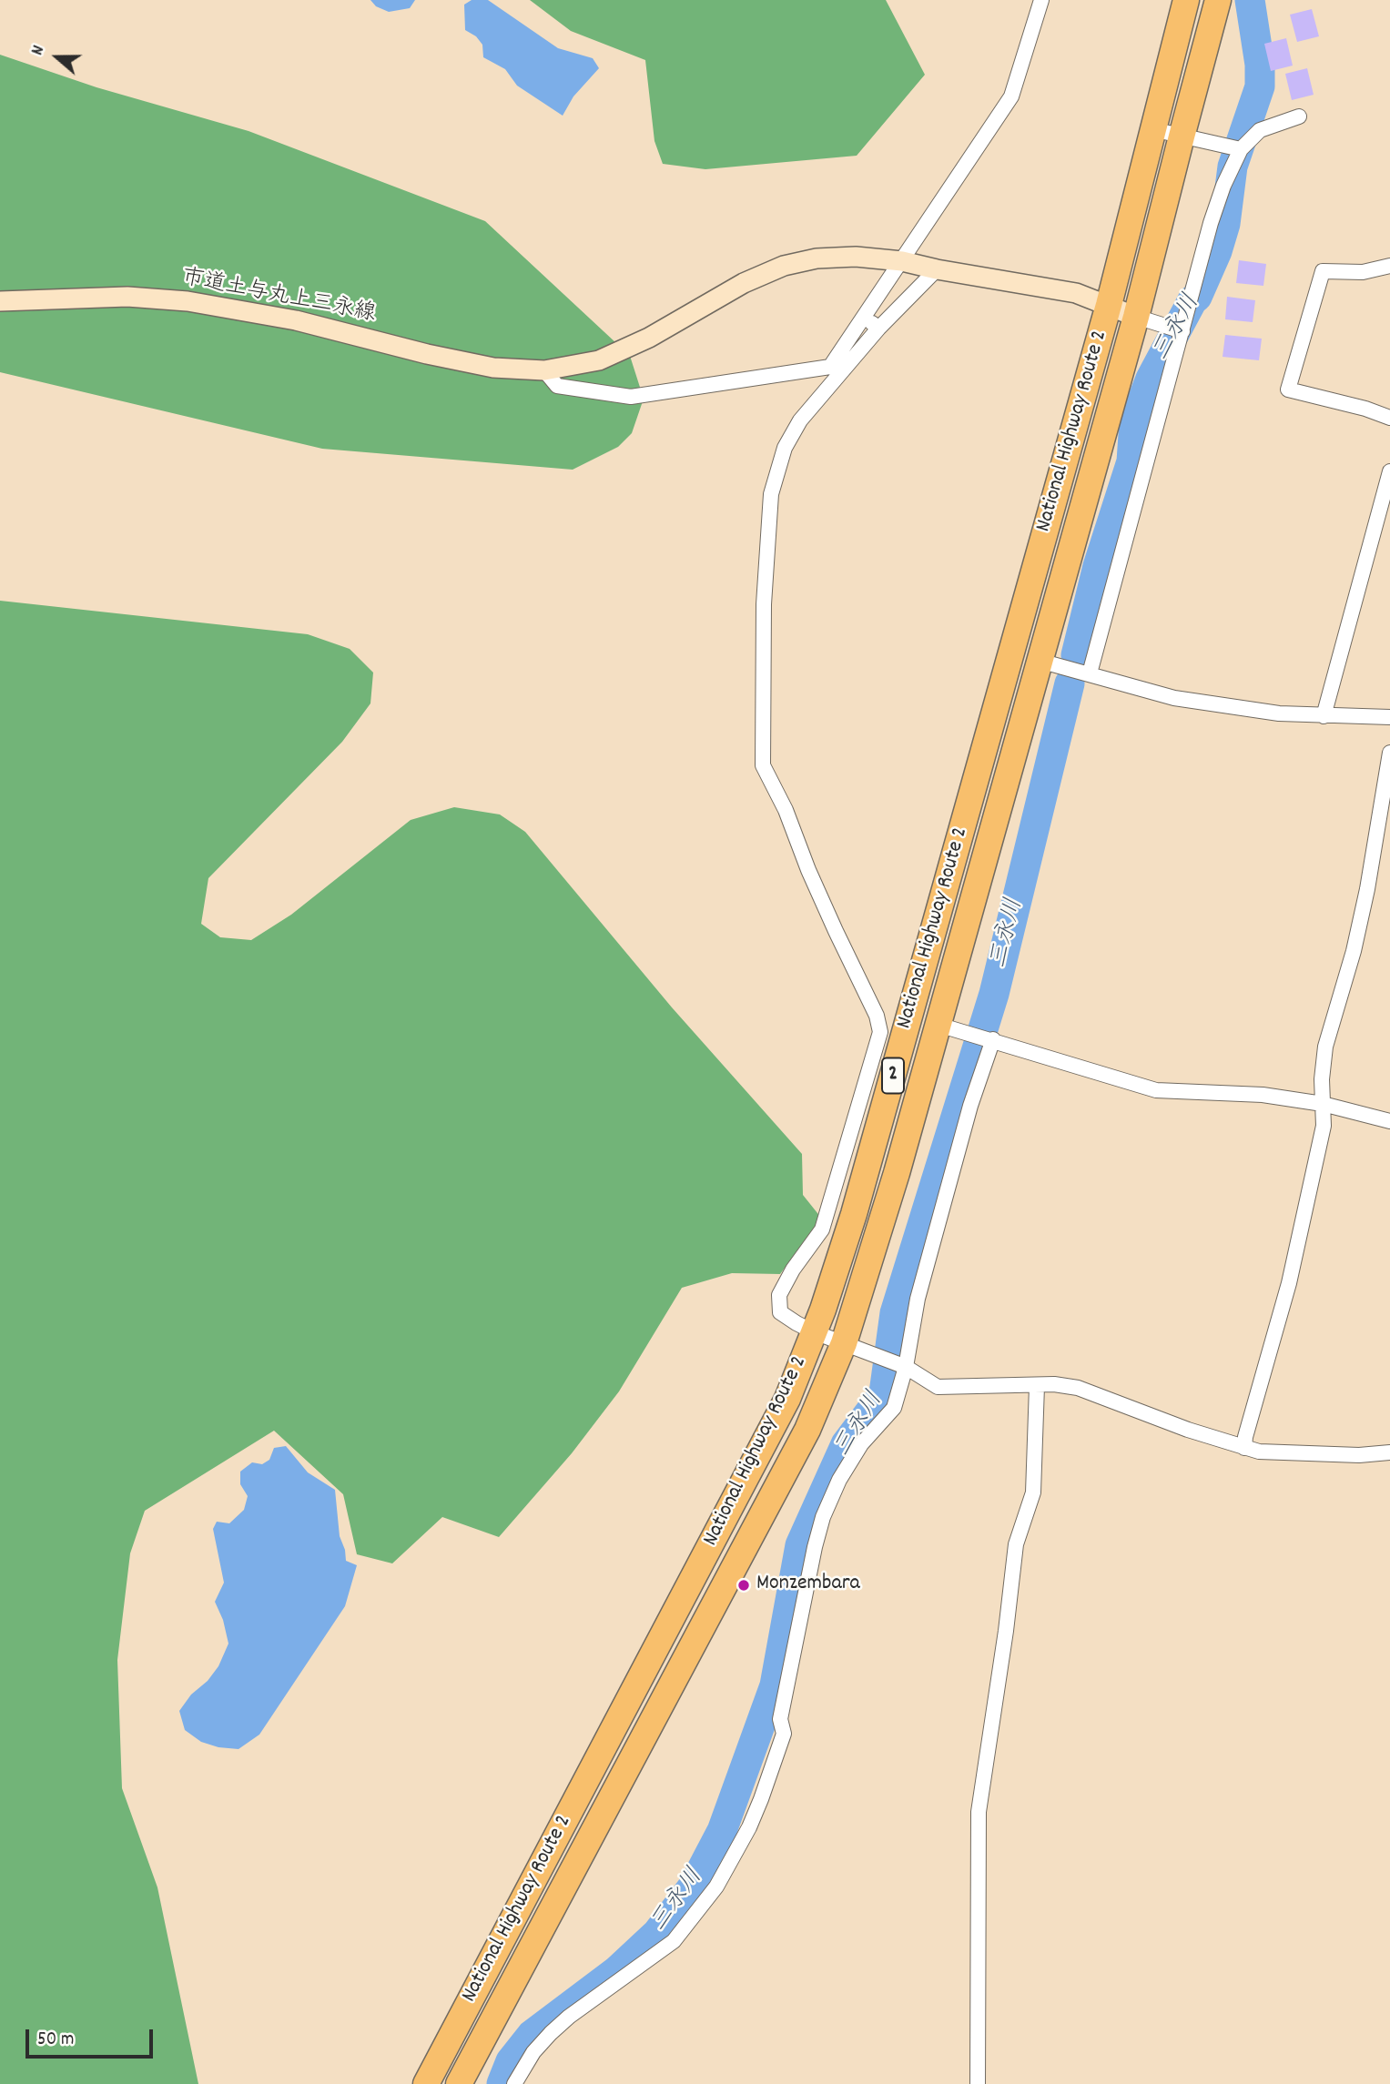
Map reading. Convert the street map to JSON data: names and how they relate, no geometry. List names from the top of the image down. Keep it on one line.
{"streets":{"highway":["National Highway Route 2","2"],"street":["市道土与丸上三永線"]},"crossings":[["市道土与丸上三永線","National Highway Route 2"]],"water":["三永川"],"places":["Monzembara"],"scale_bar":"50 m","north":"left"}
